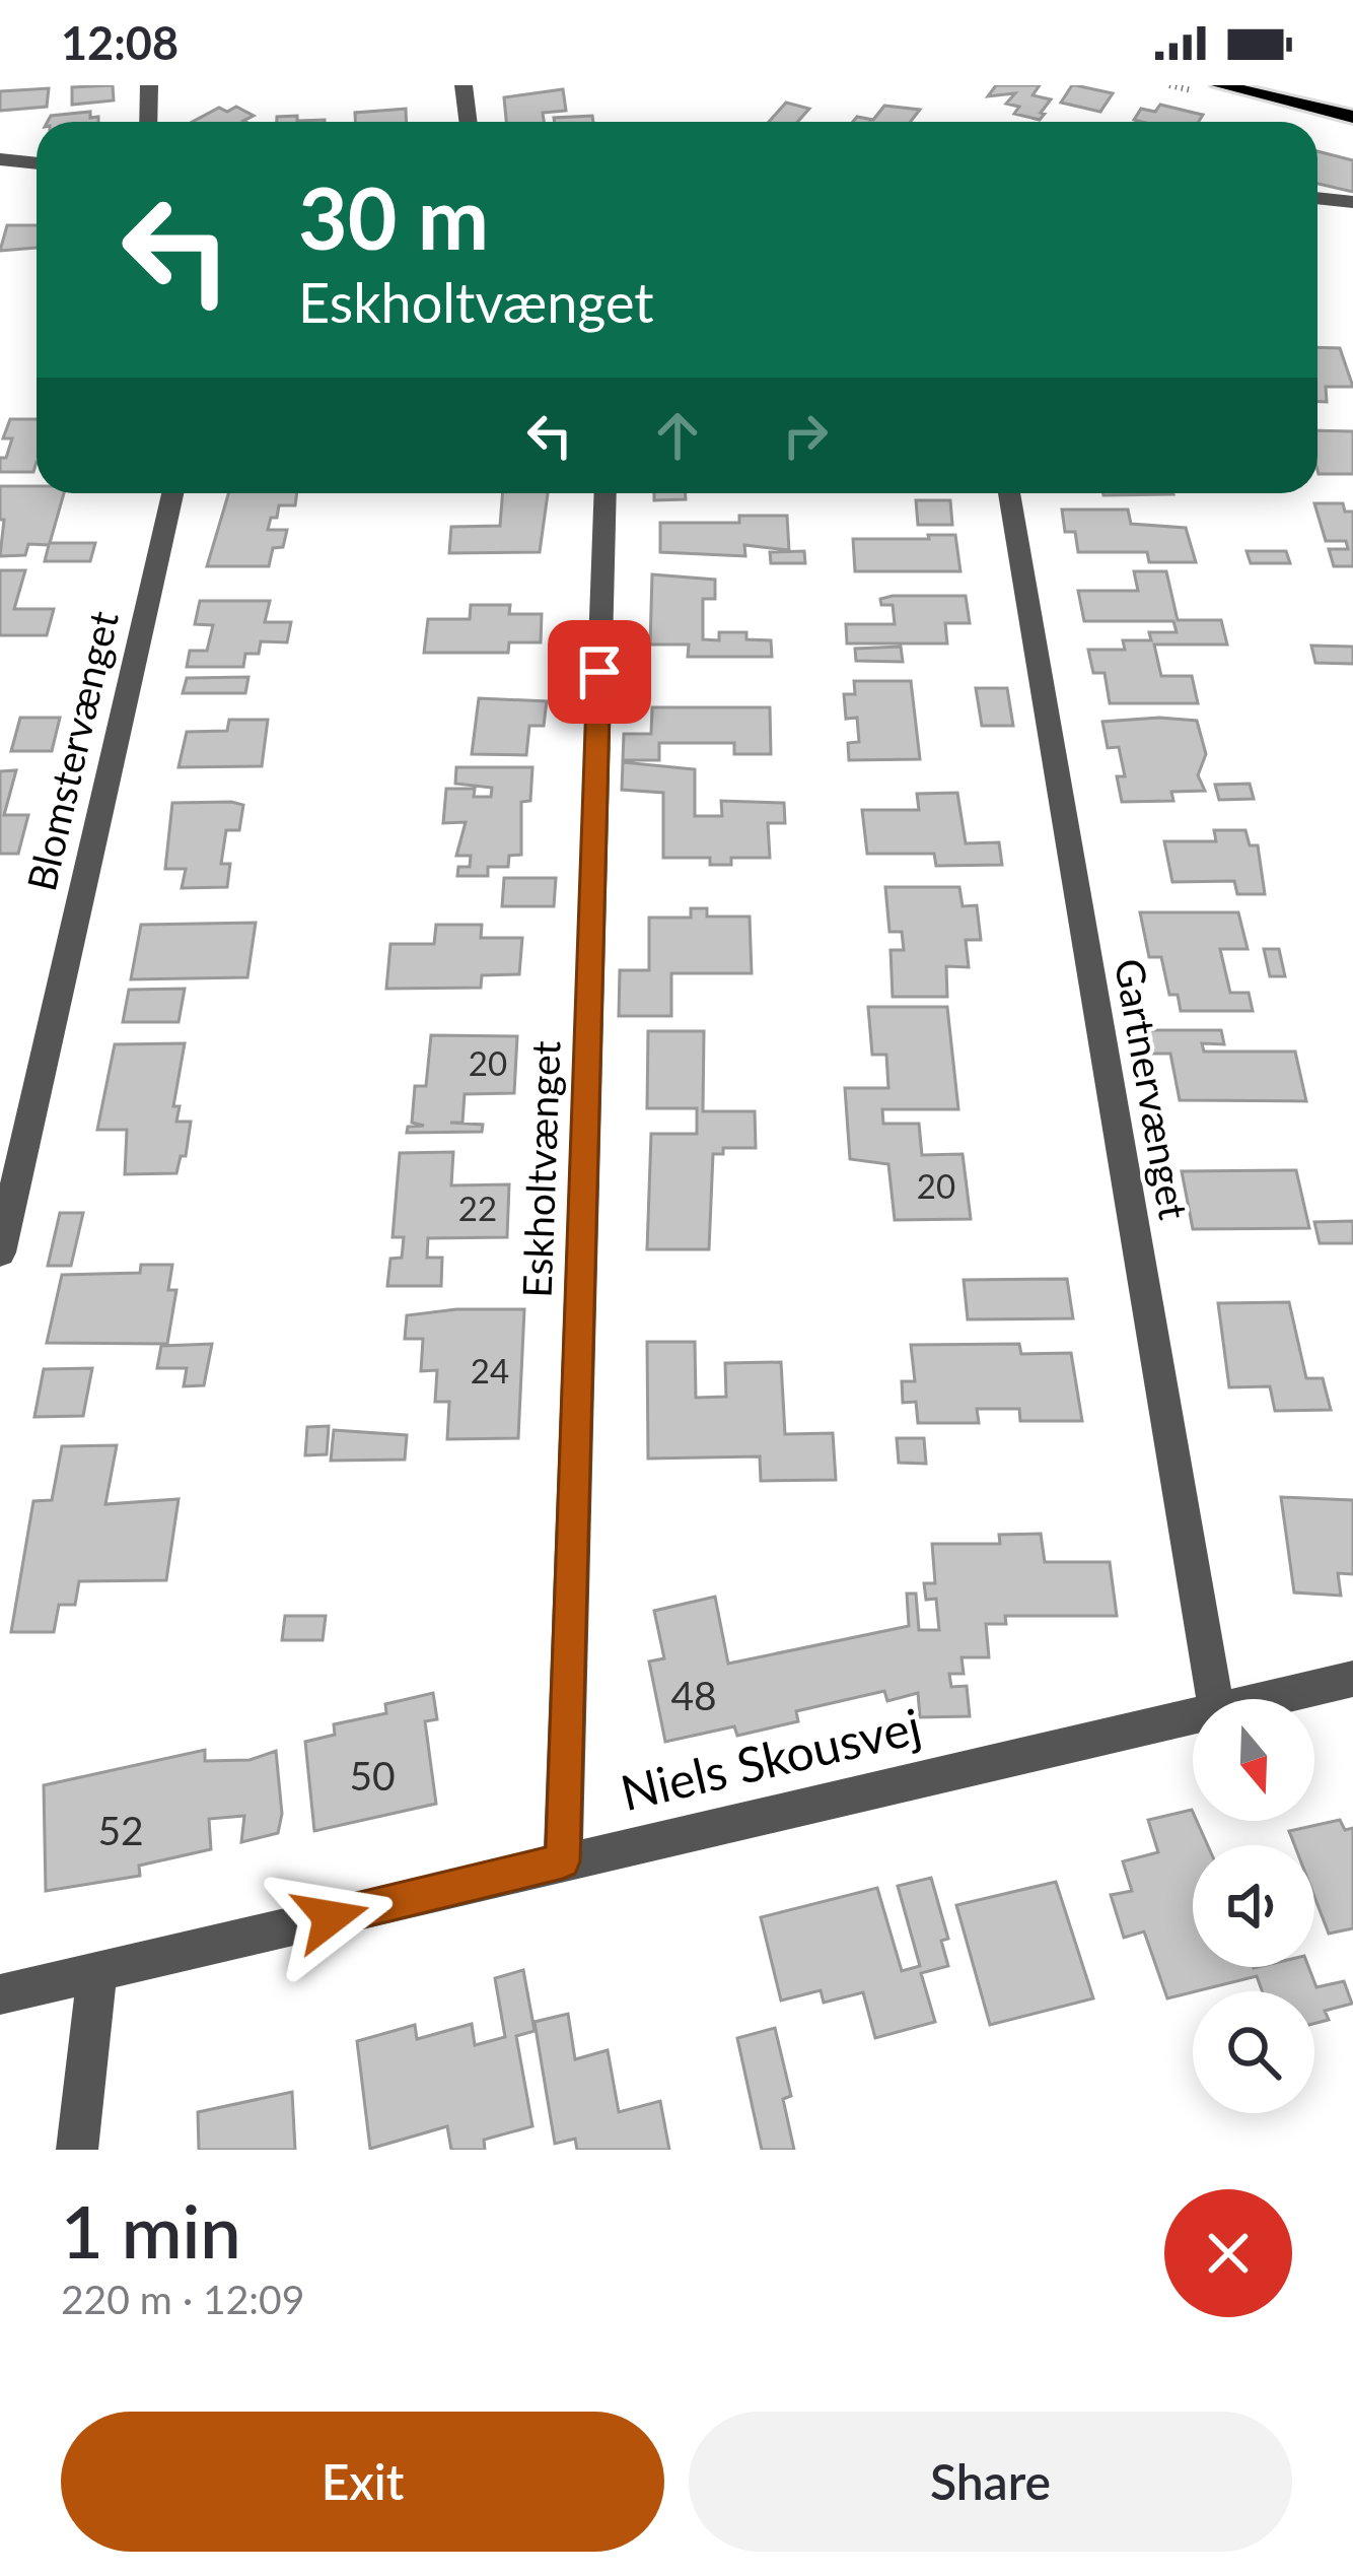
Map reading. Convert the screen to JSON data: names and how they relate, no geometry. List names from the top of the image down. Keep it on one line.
{"streets":{"street":["Blomstervænget","Gartnervænget","Eskholtvænget","Niels Skousvej"]},"crossings":[["Eskholtvænget","Niels Skousvej"]],"house_numbers":["20","20","22","24","48","50","52"],"north":"bottom","page":{"status":"12:08","turn":["30 m","Eskholtvænget"],"heading":["1 min","220 m · 12:09"],"buttons":["Exit","Share"]}}
